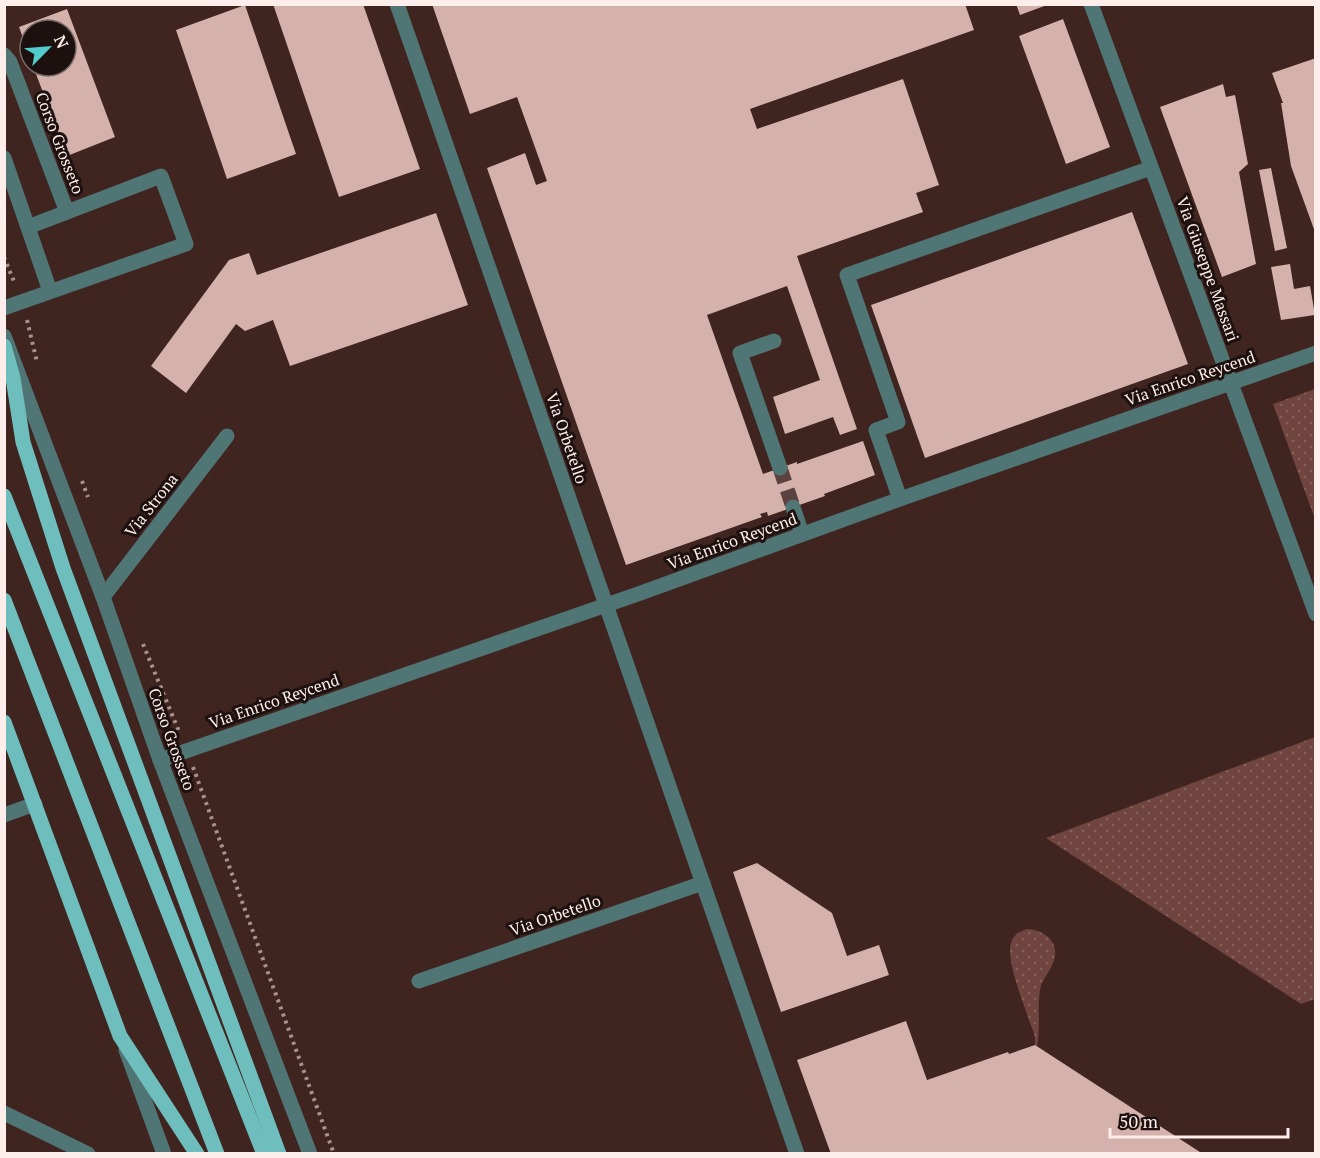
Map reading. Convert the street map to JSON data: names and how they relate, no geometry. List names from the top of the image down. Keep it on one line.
{"streets":{"street":["Corso Grosseto","Via Giuseppe Massari","Via Enrico Reycend","Via Orbetello","Via Strona"]},"crossings":[["Corso Grosseto","Via Enrico Reycend"],["Corso Grosseto","Via Strona"],["Via Giuseppe Massari","Via Enrico Reycend"],["Via Enrico Reycend","Via Orbetello"]],"scale_bar":"50 m","north":"top right"}
